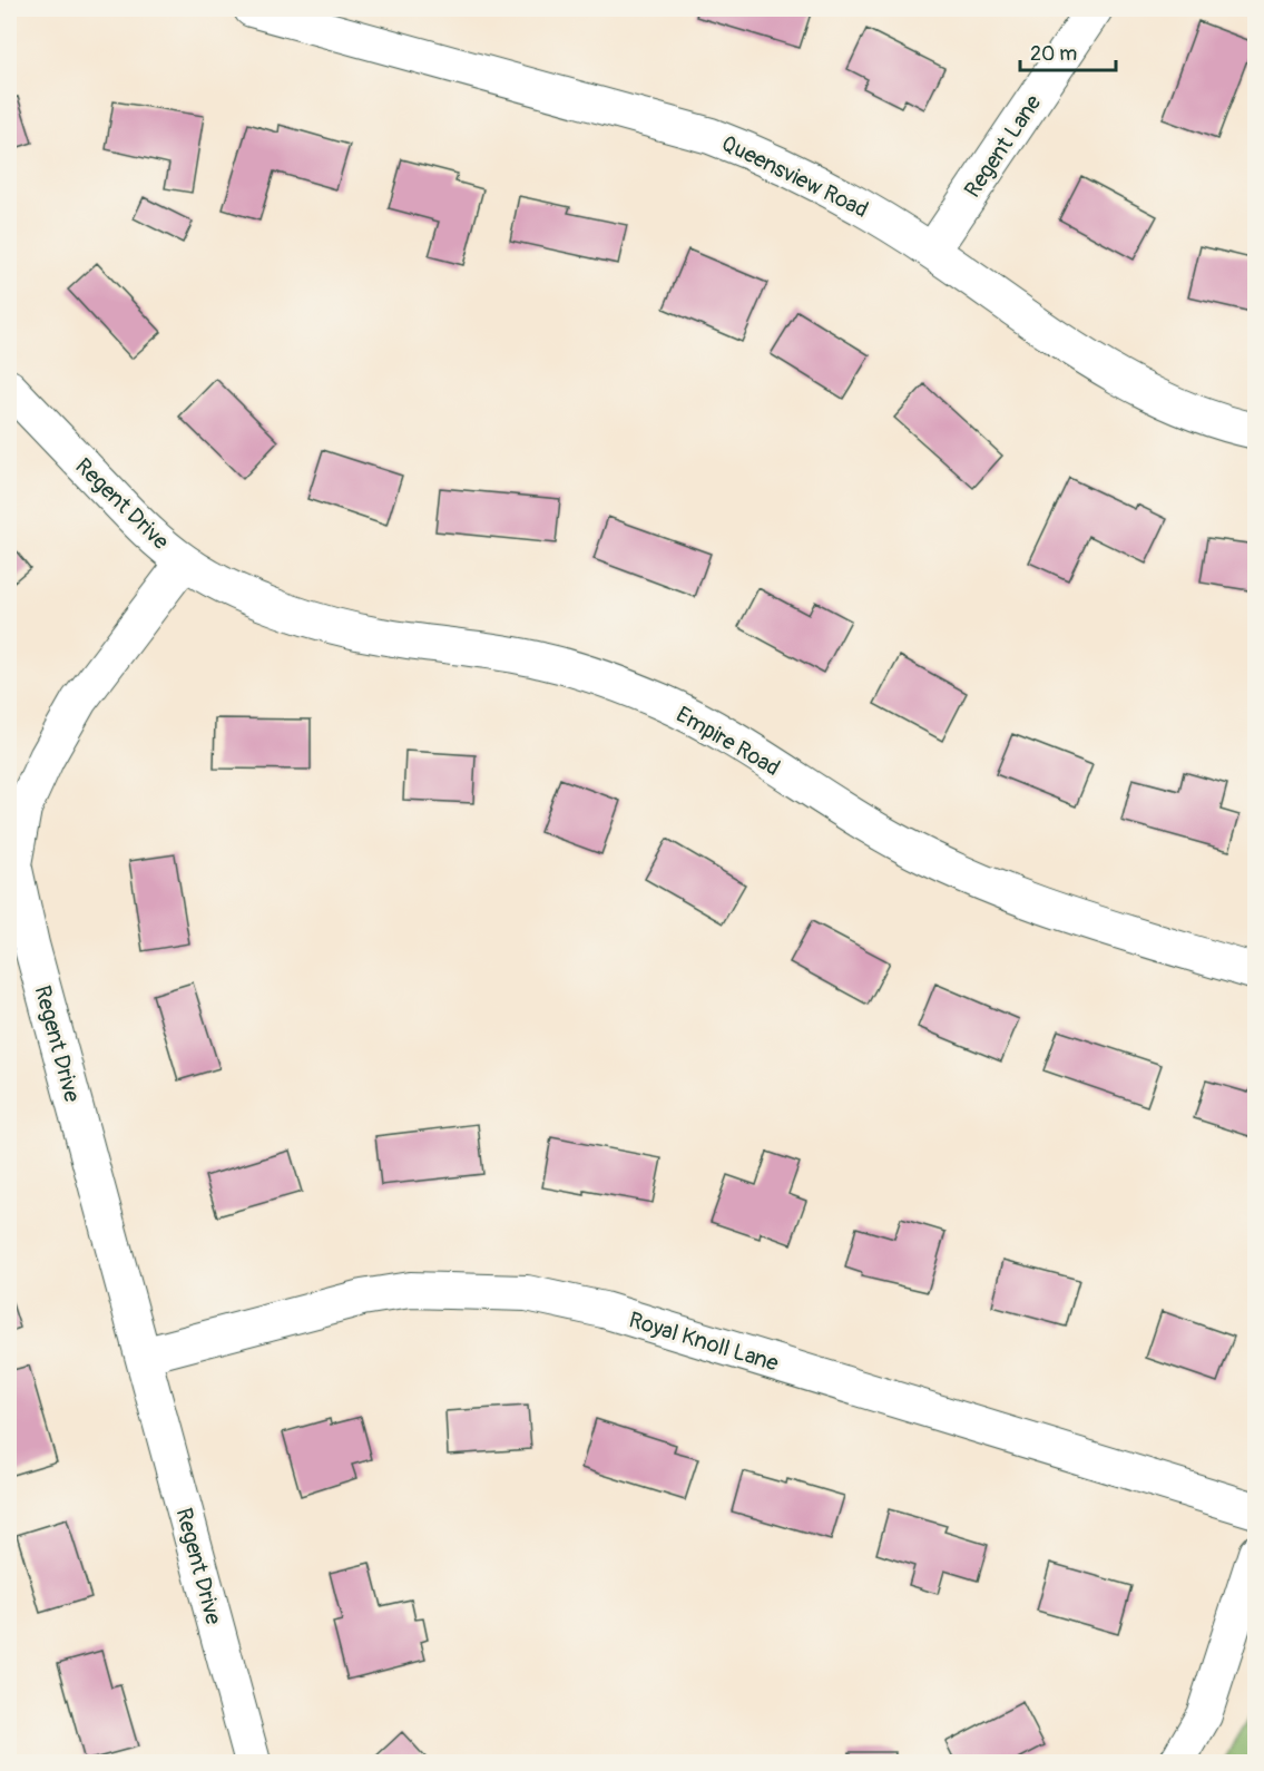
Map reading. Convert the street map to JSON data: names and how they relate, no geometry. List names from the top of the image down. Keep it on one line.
{"streets":{"street":["Regent Lane","Queensview Road","Regent Drive","Empire Road","Royal Knoll Lane"]},"crossings":[["Regent Lane","Queensview Road"],["Regent Drive","Empire Road"],["Regent Drive","Royal Knoll Lane"]],"scale_bar":"20 m"}
